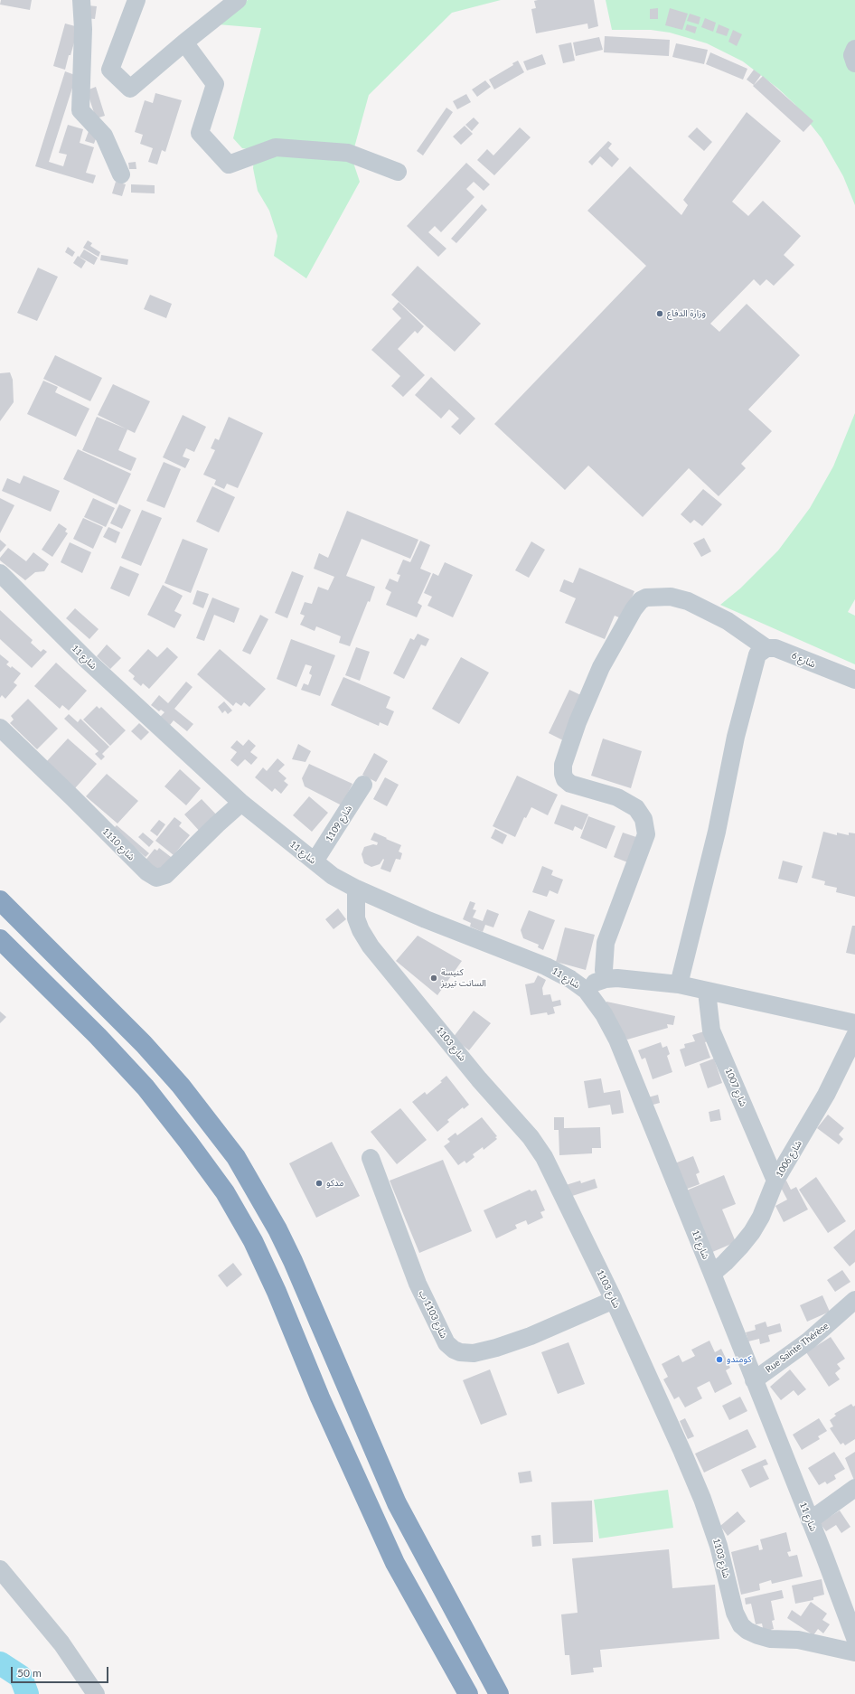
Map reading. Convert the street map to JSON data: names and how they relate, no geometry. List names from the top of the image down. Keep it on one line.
{"streets":{"street":["شارع 11","شارع 6","شارع 1109","شارع 1110","شارع 1103","شارع 1007","شارع 1006","شارع 1103 ب","Rue Sainte Thérèse"]},"crossings":[["شارع 11","شارع 1109"],["شارع 11","شارع 1110"],["شارع 11","شارع 1103"],["شارع 11","شارع 1006"],["شارع 11","Rue Sainte Thérèse"],["شارع 1103","شارع 1103 ب"],["شارع 1007","شارع 1006"]],"places":["وزارة الدفاع","كنيسة السانت تيريز","مدكو","كومندو"],"scale_bar":"50 m"}
